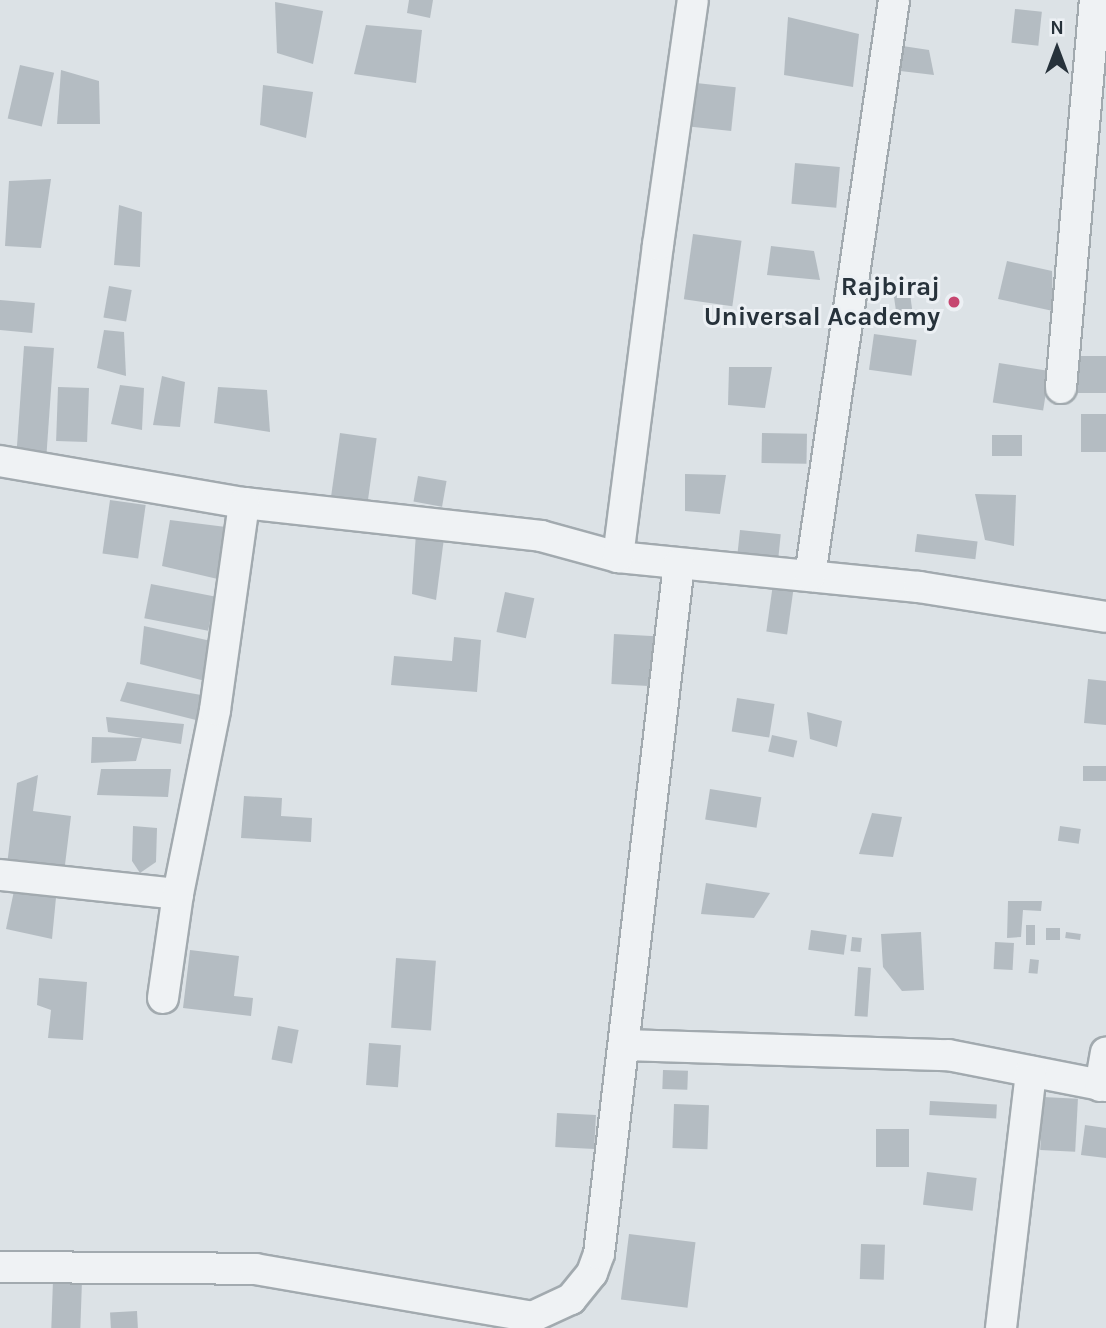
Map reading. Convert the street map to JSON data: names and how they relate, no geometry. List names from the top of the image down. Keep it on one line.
{"places":["Rajbiraj Universal Academy"],"north":"top"}
